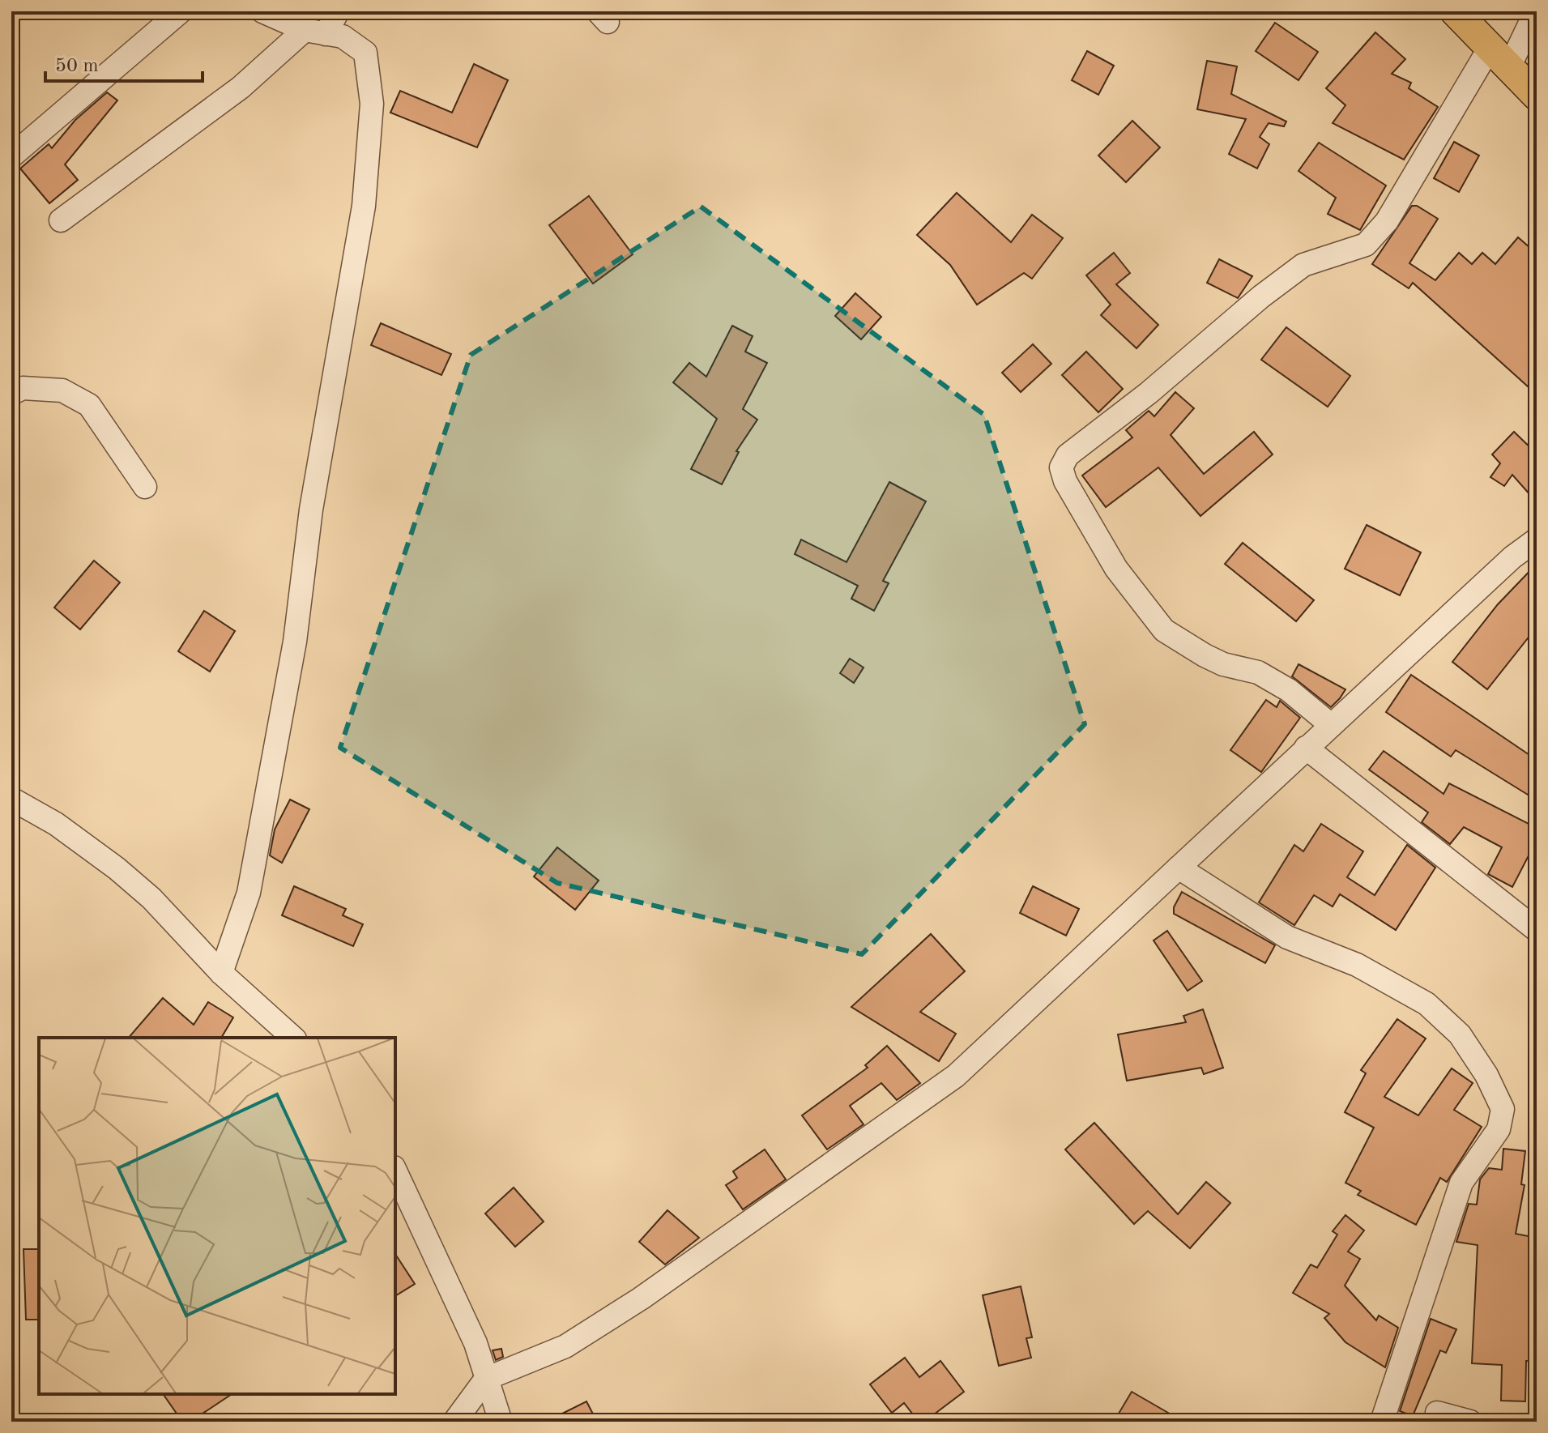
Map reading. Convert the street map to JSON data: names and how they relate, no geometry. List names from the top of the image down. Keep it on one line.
{"scale_bar":"50 m"}
